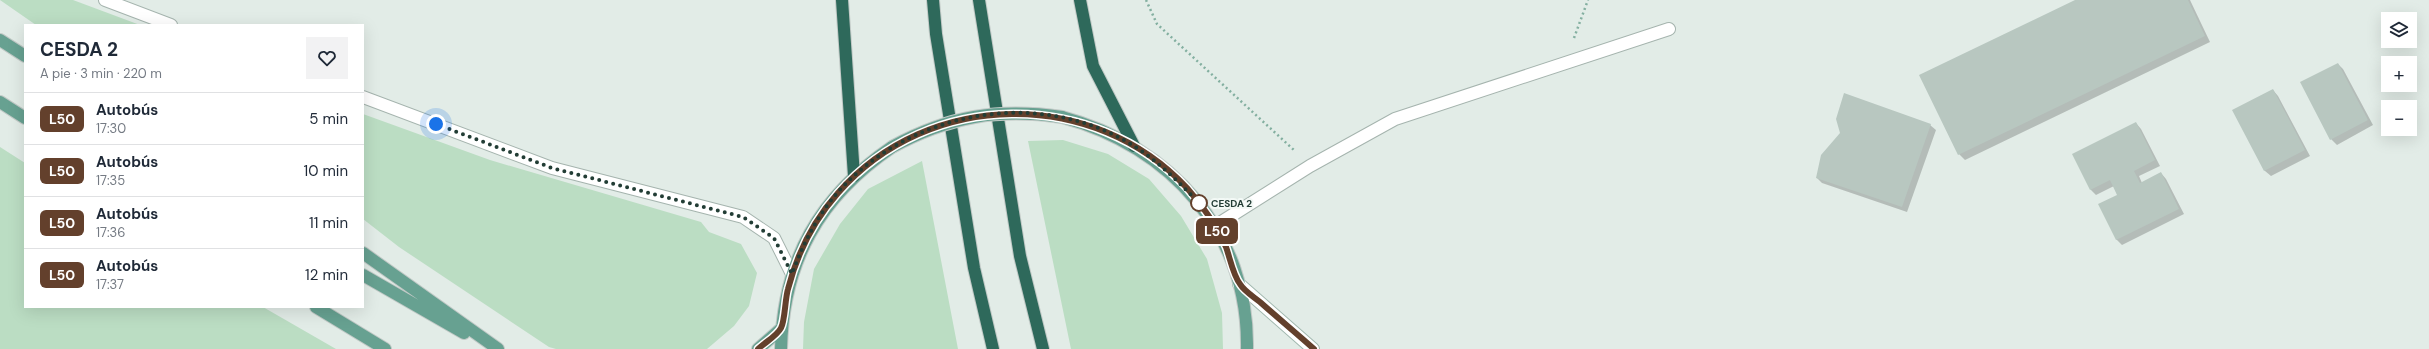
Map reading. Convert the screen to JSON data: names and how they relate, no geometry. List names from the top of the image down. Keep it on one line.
{"places":["CESDA 2"],"lines":["bus line L50"],"page":{"on_map":"L50","map_buttons":["+","−"],"heading":["CESDA 2","A pie · 3 min · 220 m"],"list":[{"mark":"L50","name":"Autobús","note":"17:30","value":"5 min"},{"mark":"L50","name":"Autobús","note":"17:35","value":"10 min"},{"mark":"L50","name":"Autobús","note":"17:36","value":"11 min"},{"mark":"L50","name":"Autobús","note":"17:37","value":"12 min"}]}}
